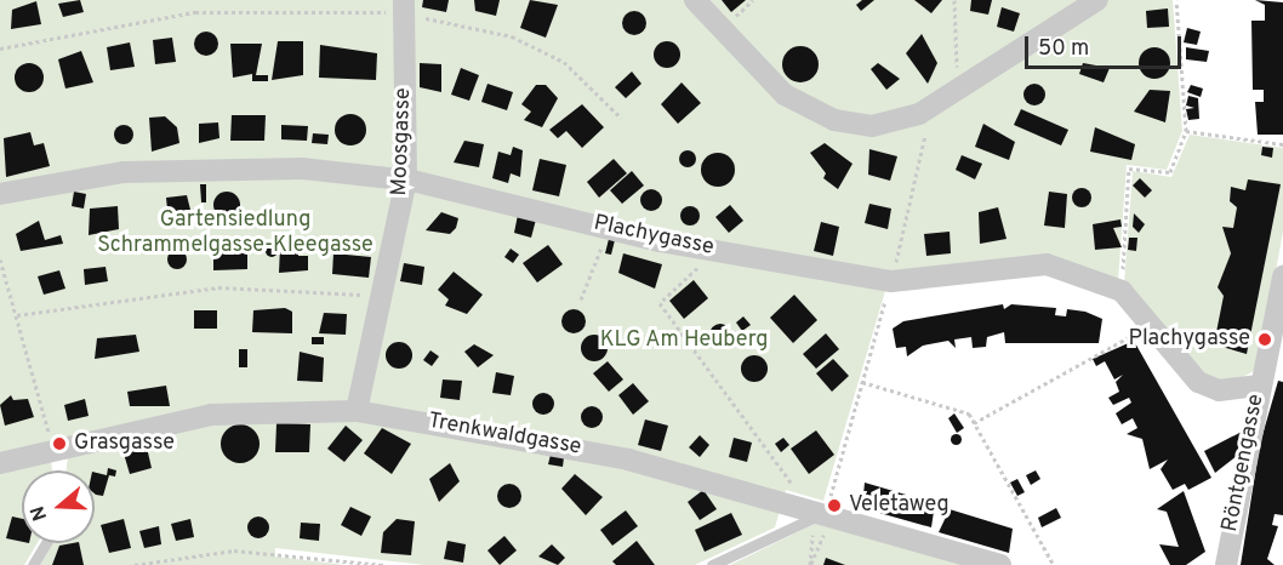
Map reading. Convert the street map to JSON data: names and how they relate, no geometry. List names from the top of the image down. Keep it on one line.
{"streets":{"street":["Moosgasse","Plachygasse","Trenkwaldgasse","Röntgengasse"]},"crossings":[["Moosgasse","Plachygasse"],["Moosgasse","Trenkwaldgasse"],["Plachygasse","Röntgengasse"]],"parks":["Gartensiedlung Schrammelgasse-Kleegasse","KLG Am Heuberg"],"places":["Plachygasse","Grasgasse","Veletaweg"],"scale_bar":"50 m","north":"left"}
